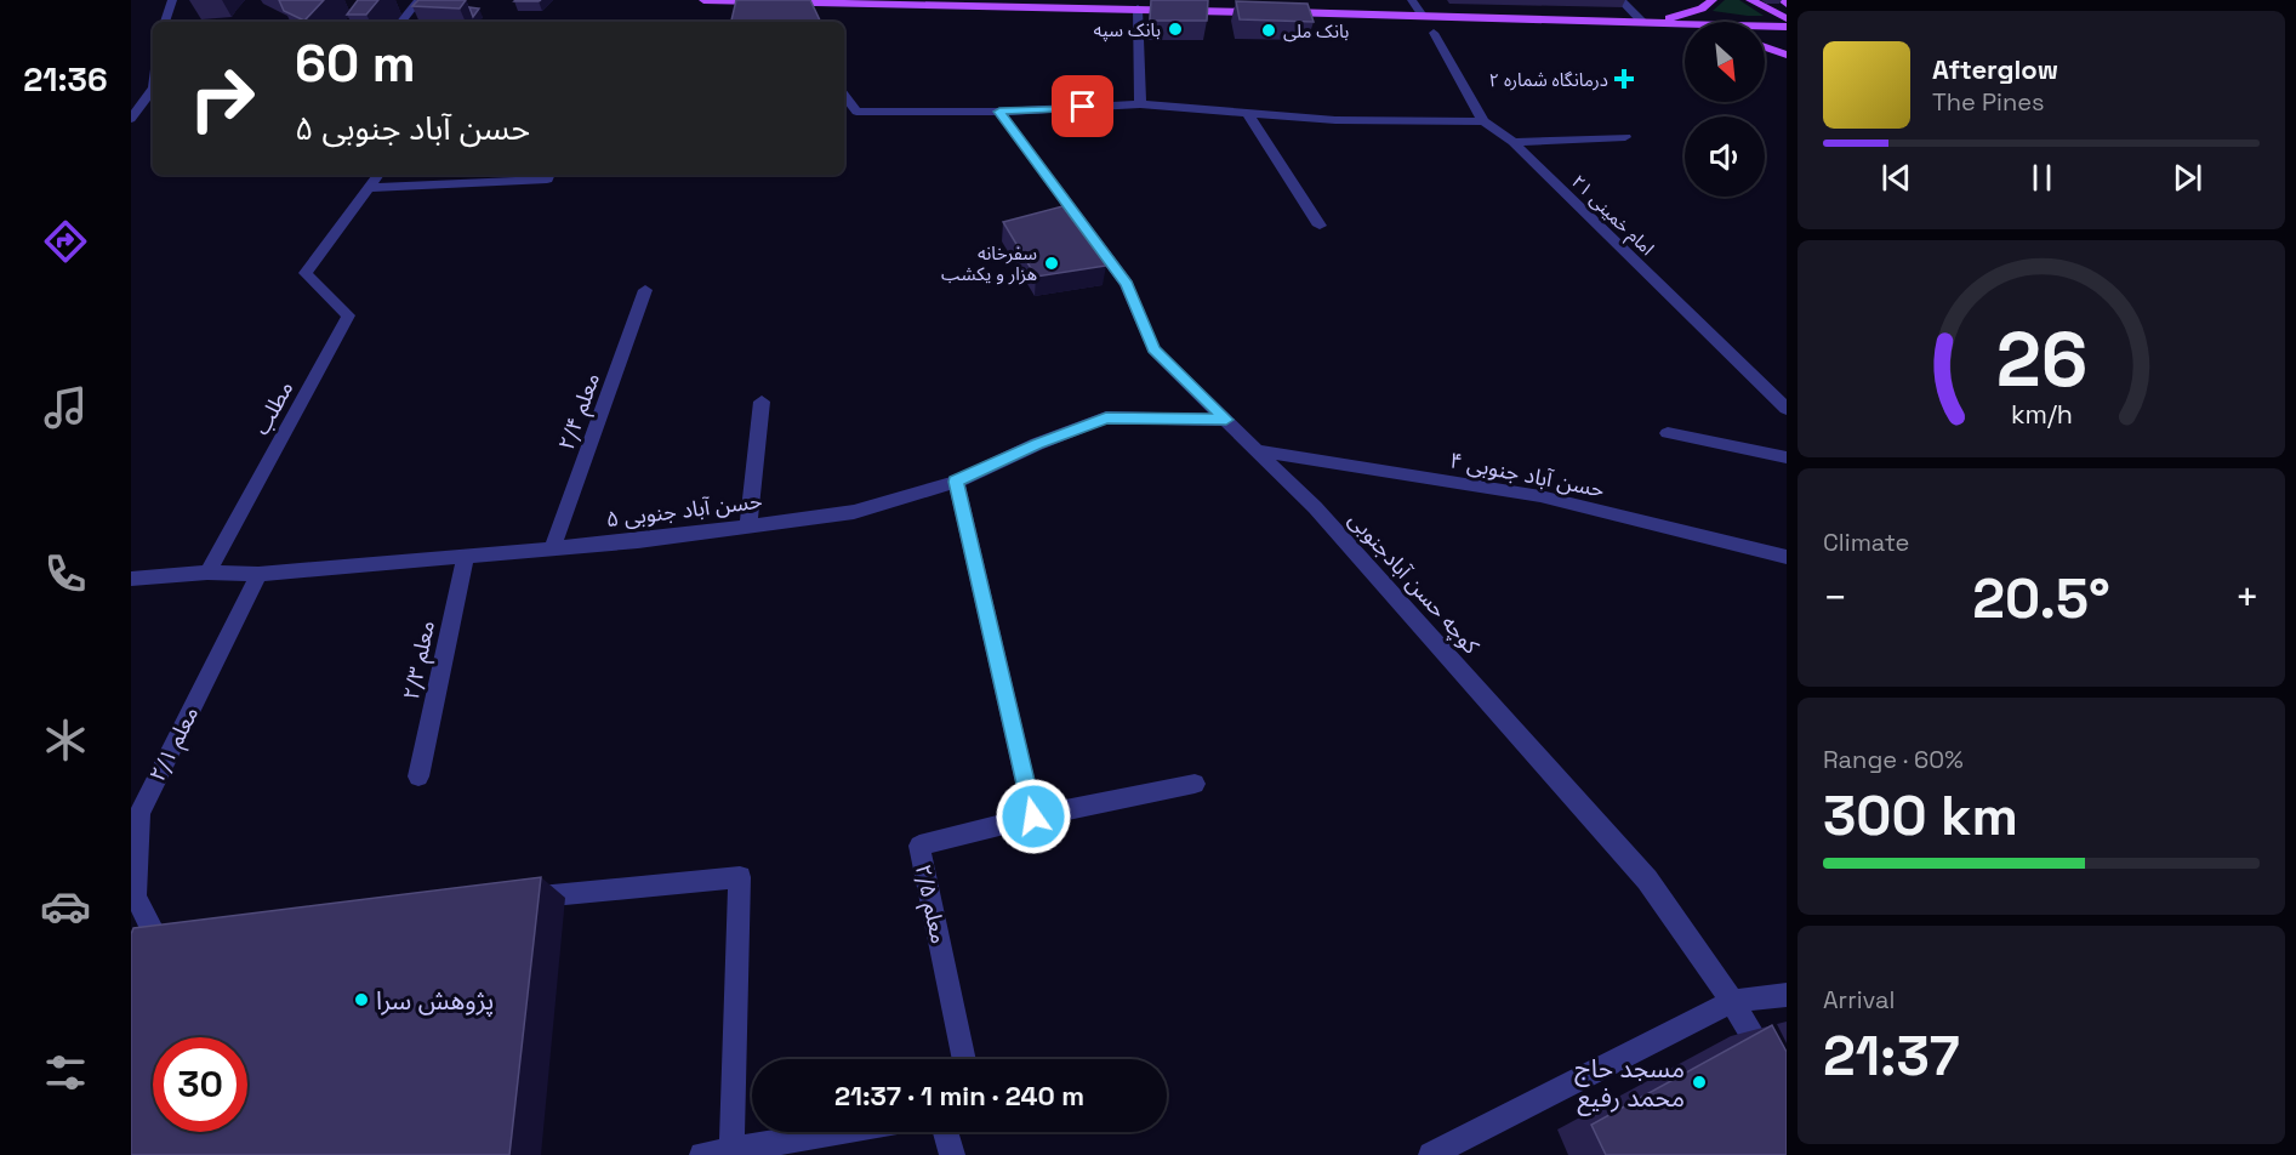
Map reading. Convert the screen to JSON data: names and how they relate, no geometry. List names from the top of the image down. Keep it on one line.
{"streets":{"street":["امام خمینی ۲۱","مطلب","معلم ۲/۴","حسن آباد جنوبی ۴","حسن آباد جنوبی ۵","کوچه حسن آبادجنوبی","معلم ۲/۳","معلم ۲/۱","معلم ۲/۵"]},"crossings":[["مطلب","حسن آباد جنوبی ۵"],["معلم ۲/۴","حسن آباد جنوبی ۵"],["حسن آباد جنوبی ۴","کوچه حسن آبادجنوبی"],["حسن آباد جنوبی ۵","کوچه حسن آبادجنوبی"],["حسن آباد جنوبی ۵","معلم ۲/۳"],["حسن آباد جنوبی ۵","معلم ۲/۱"]],"places":{"other":["بانک سپه","بانک ملی","سفرخانه هزار و یکشب","پژوهش سرا","مسجد حاج محمد رفیع"],"health":["درمانگاه شماره ۲"]},"north":"bottom right","page":{"tabs":"21:36","turn":["60 m","حسن آباد جنوبی ۵"],"song":["Afterglow","The Pines"],"tile":["Climate",["Range · 60%","300 km"],["Arrival","21:37"]],"heat":["−","20.5°","+"],"limit":"30","trip":"21:37 · 1 min · 240 m","gauge":["26","km/h"]}}
